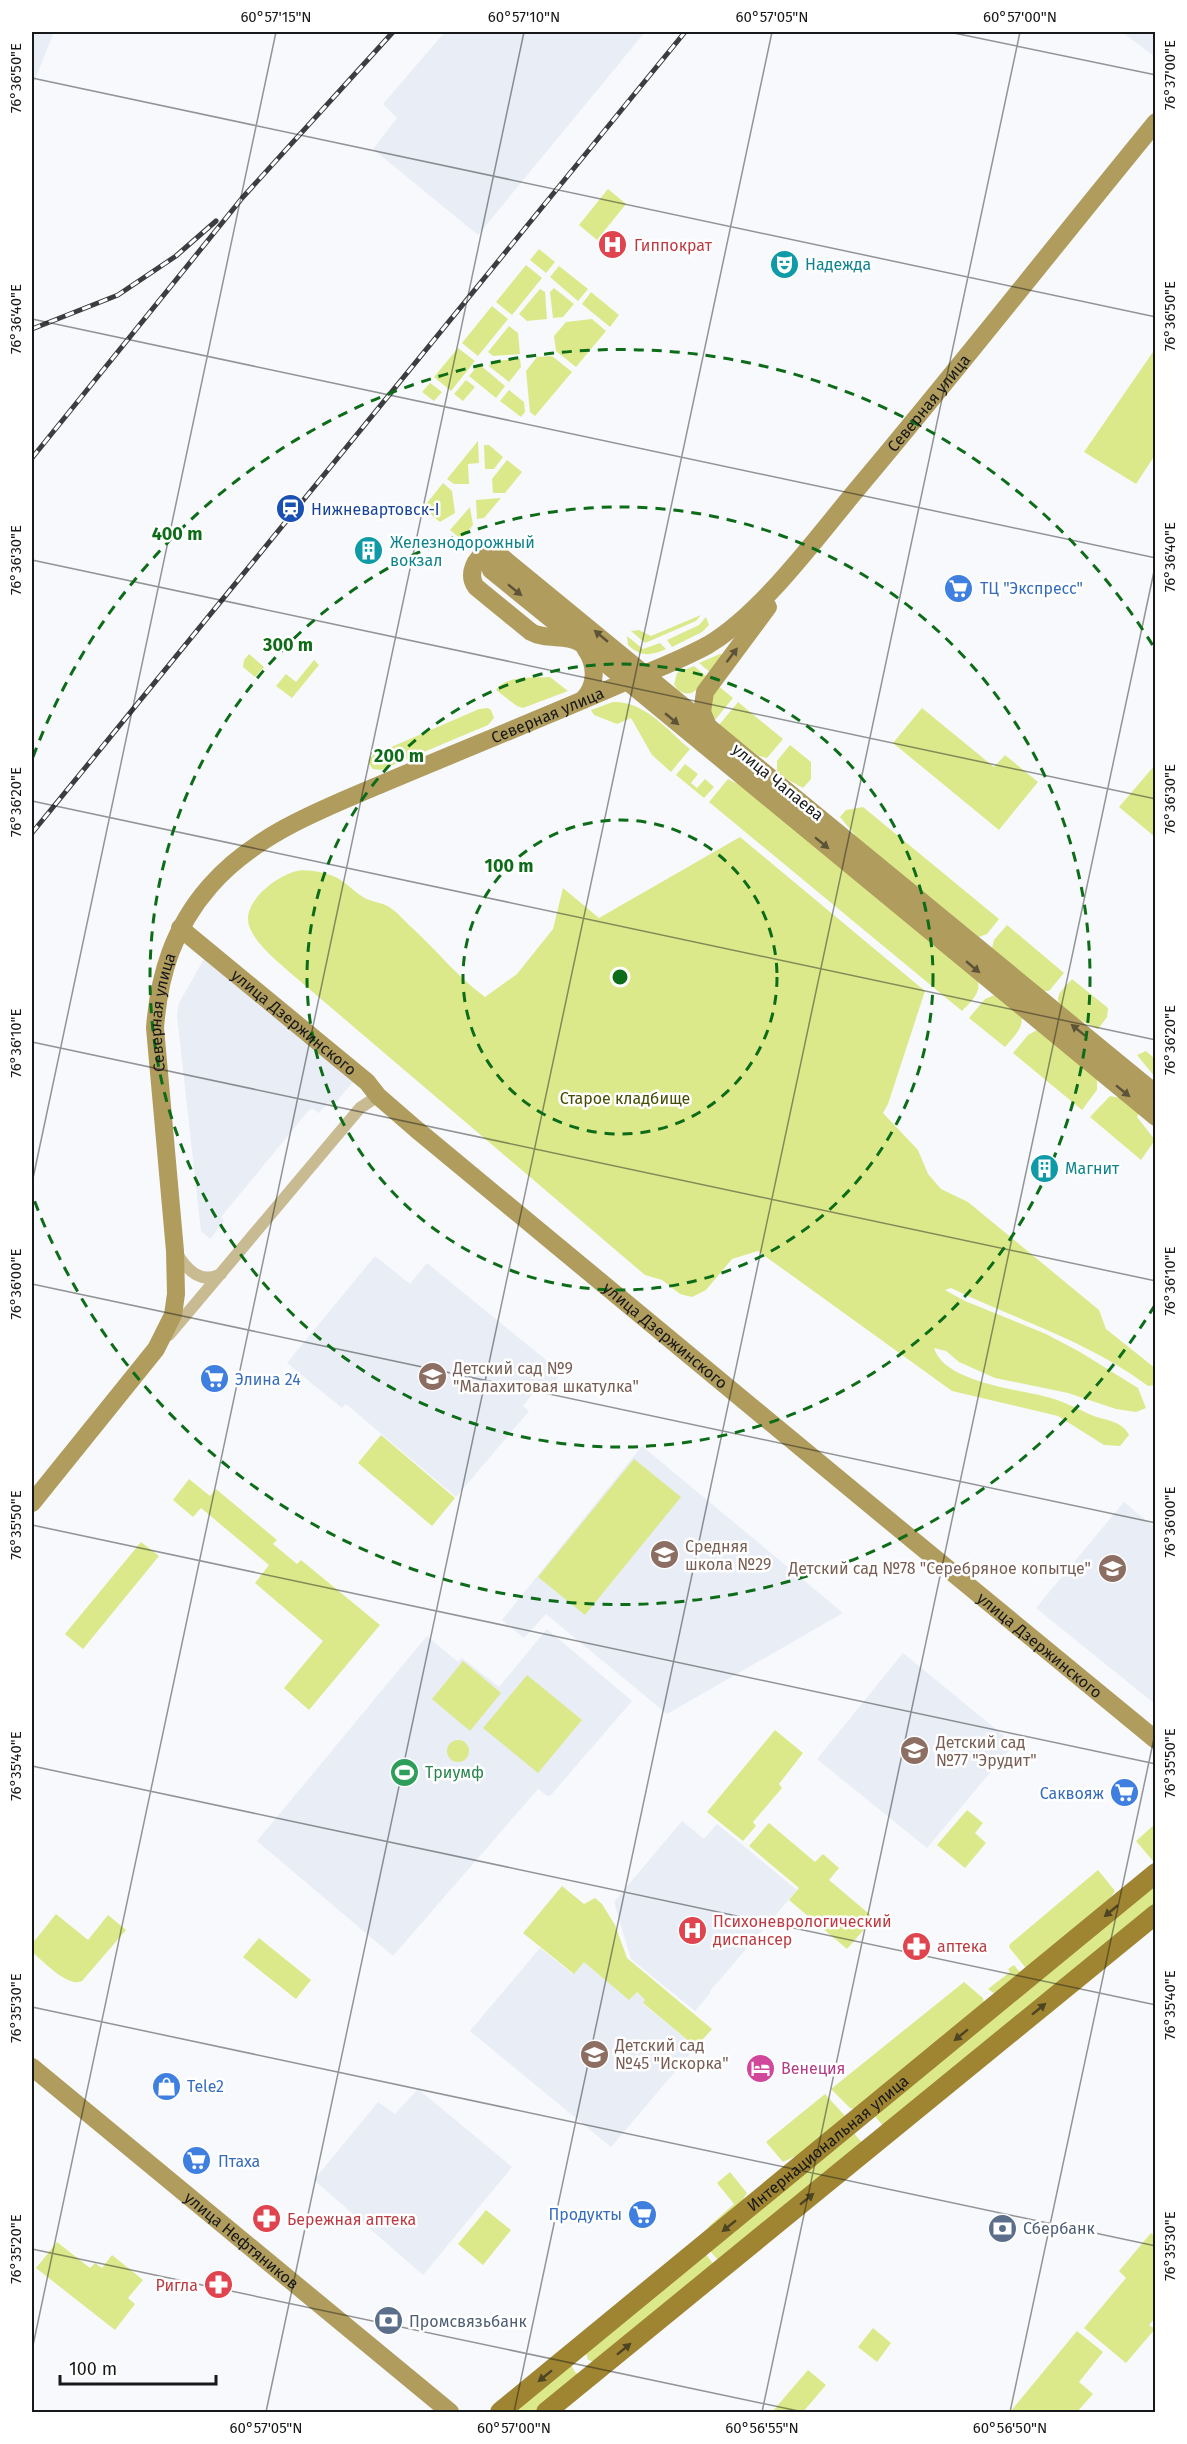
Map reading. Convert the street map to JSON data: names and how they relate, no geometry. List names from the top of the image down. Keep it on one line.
{"streets":{"main road":["Северная улица","улица Чапаева","улица Дзержинского","Интернациональная улица","улица Нефтяников"]},"crossings":[["Северная улица","улица Чапаева"],["Северная улица","улица Дзержинского"]],"parks":["Старое кладбище"],"places":{"hospital":["Гиппократ","Психоневрологический диспансер"],"theatre":["Надежда"],"station":["Нижневартовск-I"],"building":["Железнодорожный вокзал","Магнит"],"supermarket":["ТЦ \"Экспресс\"","Элина 24","Саквояж","Птаха","Продукты"],"school or university":["Детский сад №9 \"Малахитовая шкатулка\"","Средняя школа №29","Детский сад №78 \"Серебряное копытце\"","Детский сад №77 \"Эрудит\"","Детский сад №45 \"Искорка\""],"sports":["Триумф"],"pharmacy":["аптека","Бережная аптека","Ригла"],"hotel":["Венеция"],"shop":["Tele2"],"bank":["Сбербанк","Промсвязьбанк"]},"scale_bar":"100 m","coordinates":["60°57'15\"N","60°57'10\"N","60°57'05\"N","60°57'00\"N","76°37'00\"E","76°36'50\"E","76°36'40\"E","76°36'30\"E","76°36'20\"E","76°36'10\"E","76°36'00\"E","76°35'50\"E","76°35'40\"E","76°35'30\"E","76°35'20\"E","60°56'55\"N","60°56'50\"N"],"rings":["400 m","300 m","200 m","100 m"]}
